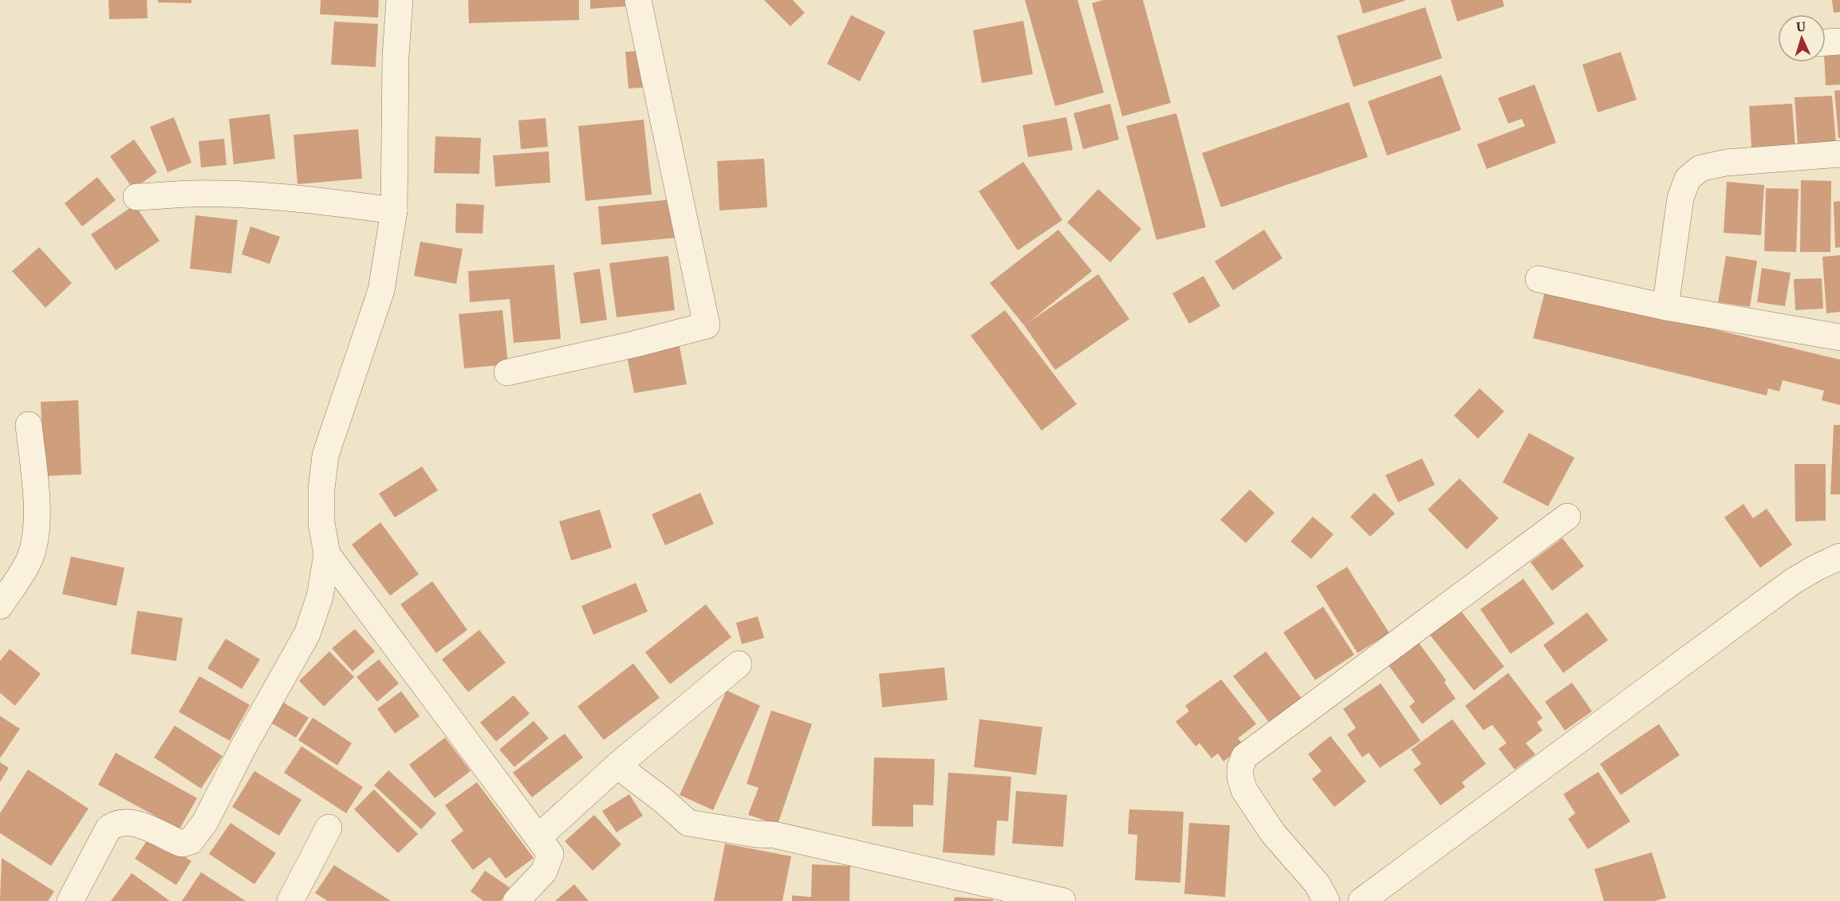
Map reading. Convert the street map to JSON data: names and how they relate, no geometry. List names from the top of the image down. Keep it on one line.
{"north":"top"}
